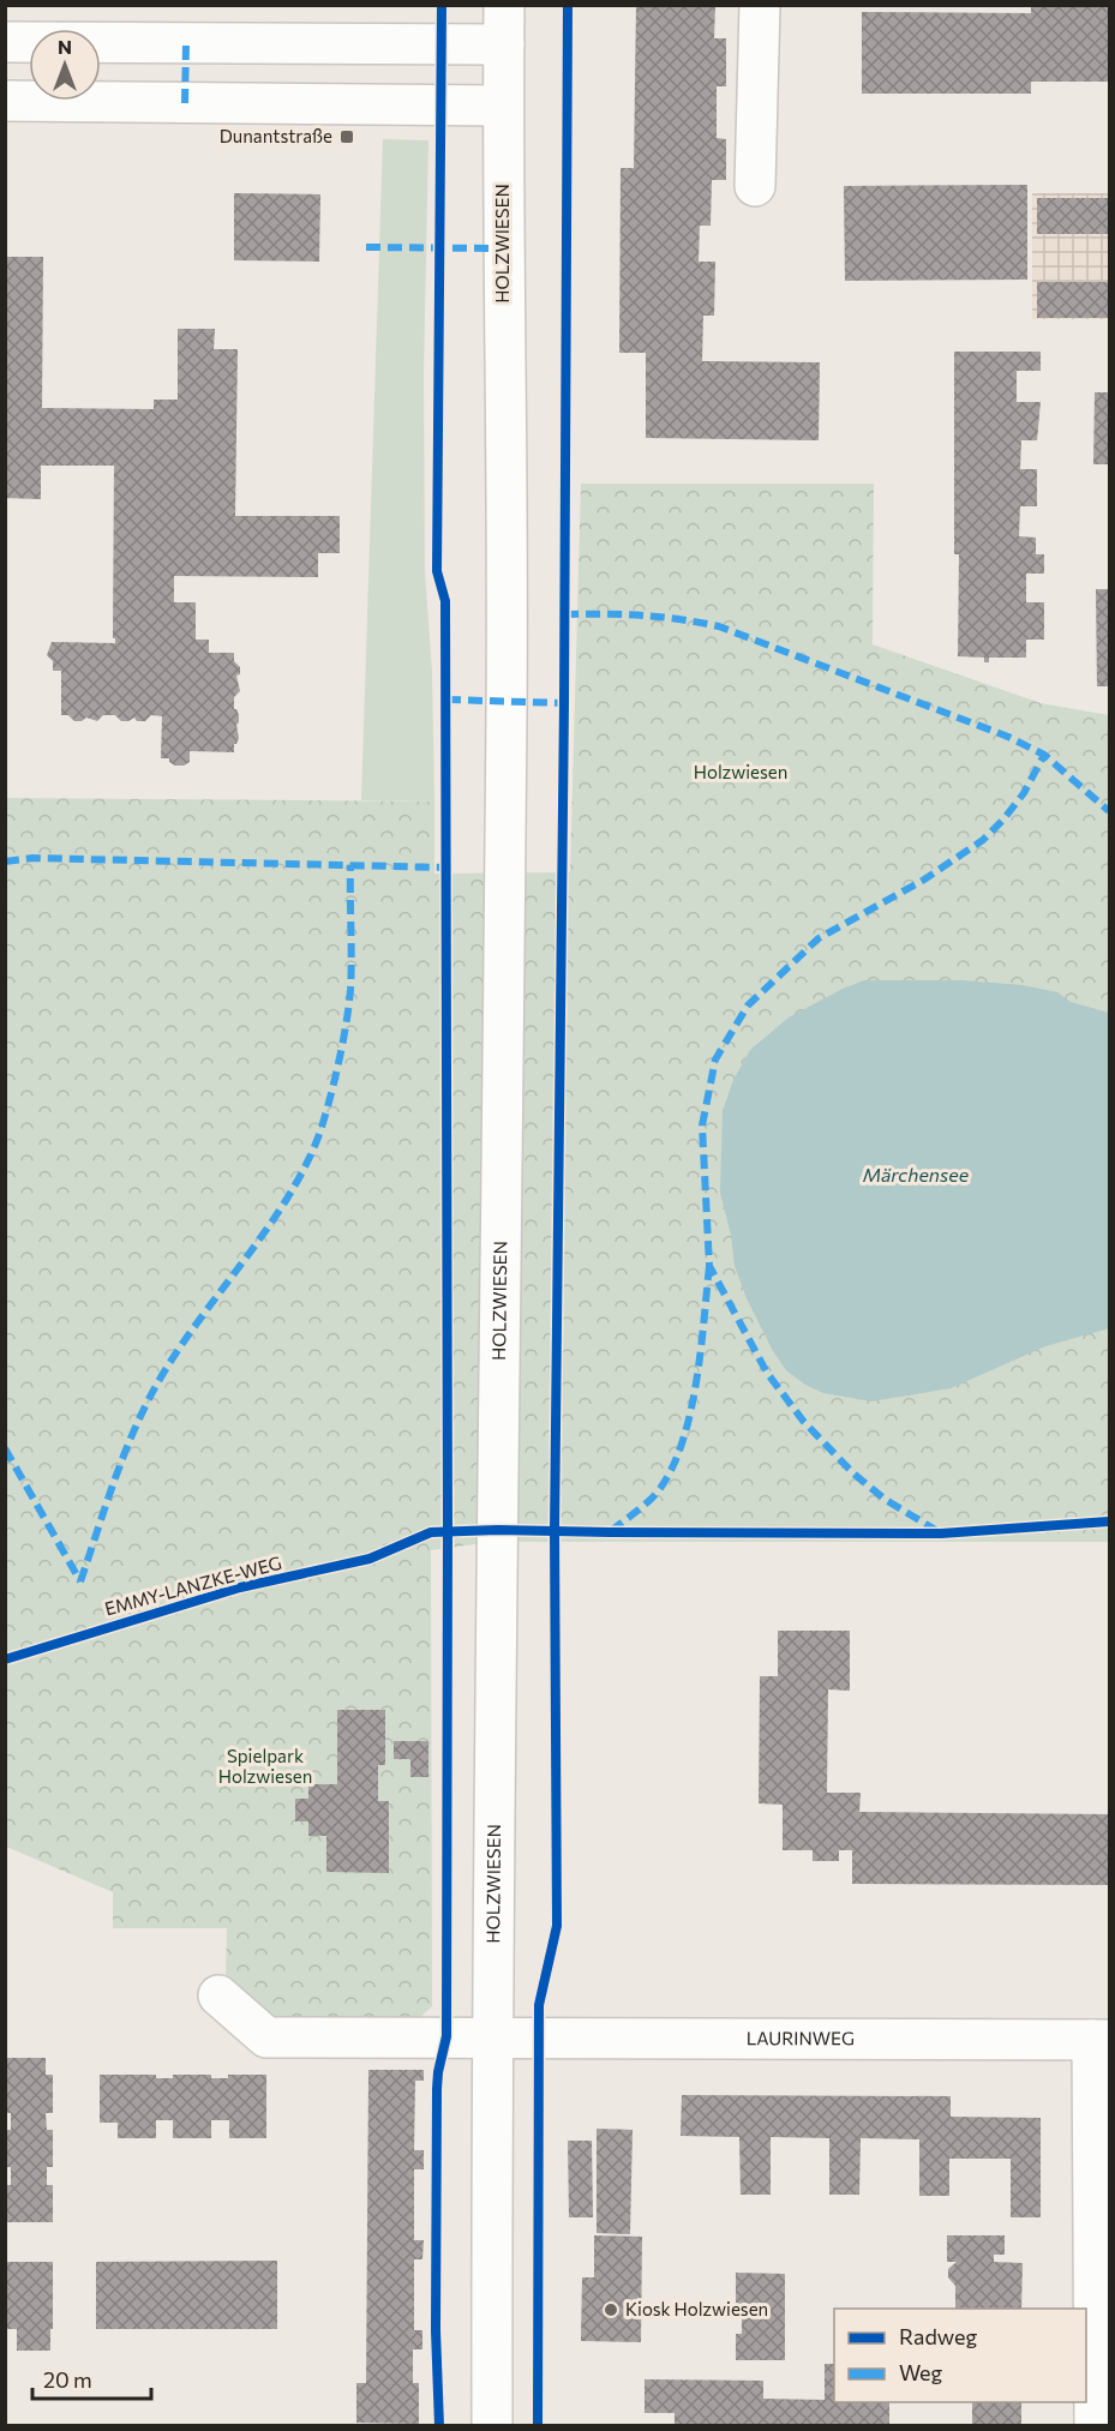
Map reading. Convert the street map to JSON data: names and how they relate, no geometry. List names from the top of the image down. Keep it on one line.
{"streets":{"street":["HOLZWIESEN","LAURINWEG"],"cycle path":["EMMY-LANZKE-WEG"]},"crossings":[["HOLZWIESEN","LAURINWEG"]],"water":["Märchensee"],"parks":["Holzwiesen","Spielpark Holzwiesen"],"places":{"transit":["Dunantstraße"],"other":["Kiosk Holzwiesen"]},"legend":["Radweg","Weg"],"scale_bar":"20 m","north":"top"}
